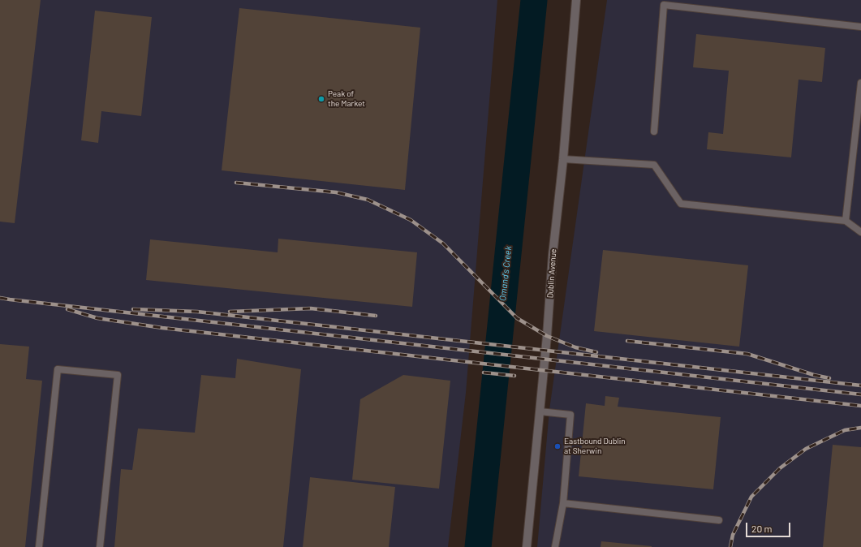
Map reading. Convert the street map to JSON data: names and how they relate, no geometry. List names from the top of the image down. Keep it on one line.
{"streets":{"street":["Dublin Avenue"]},"water":["Omand's Creek"],"places":["Peak of the Market","Eastbound Dublin at Sherwin"],"scale_bar":"20 m"}
